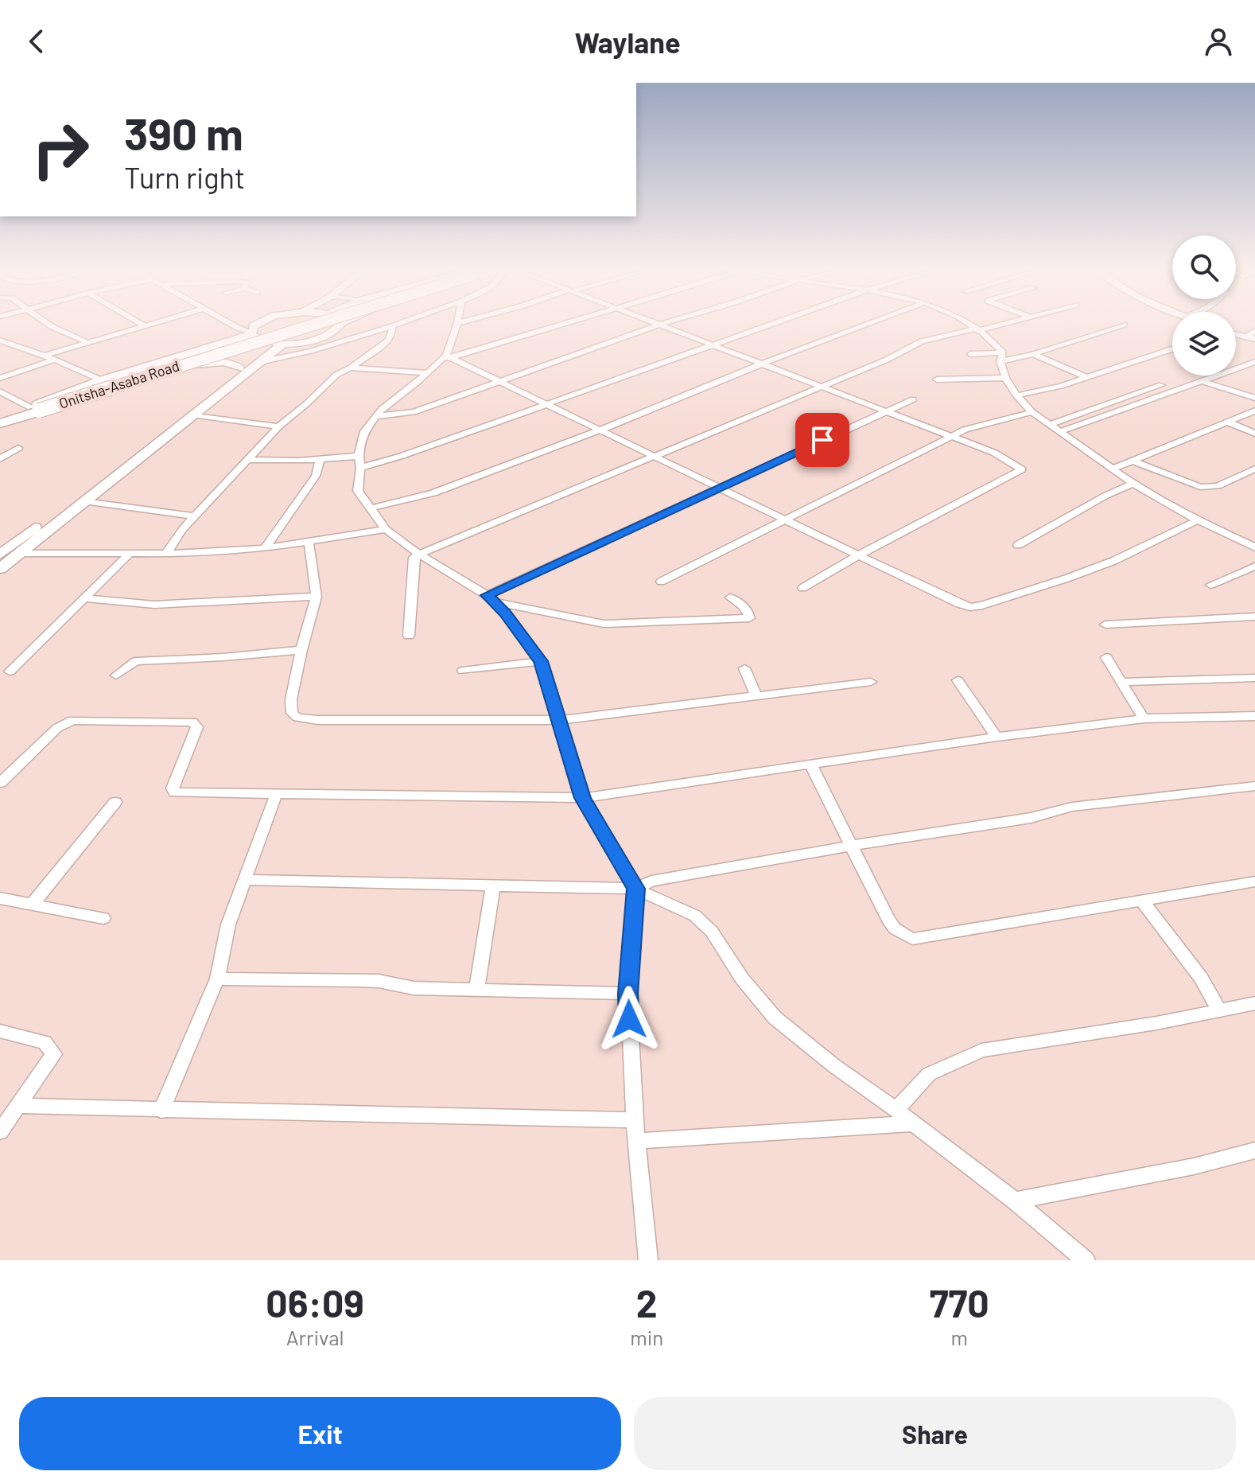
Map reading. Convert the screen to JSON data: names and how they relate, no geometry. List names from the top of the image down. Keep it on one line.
{"streets":{"highway":["Onitsha-Asaba Road"]},"page":{"header":"Waylane","turn":["390 m","Turn right"],"eta":["06:09","Arrival","2","min","770","m"],"buttons":["Exit","Share"]}}
